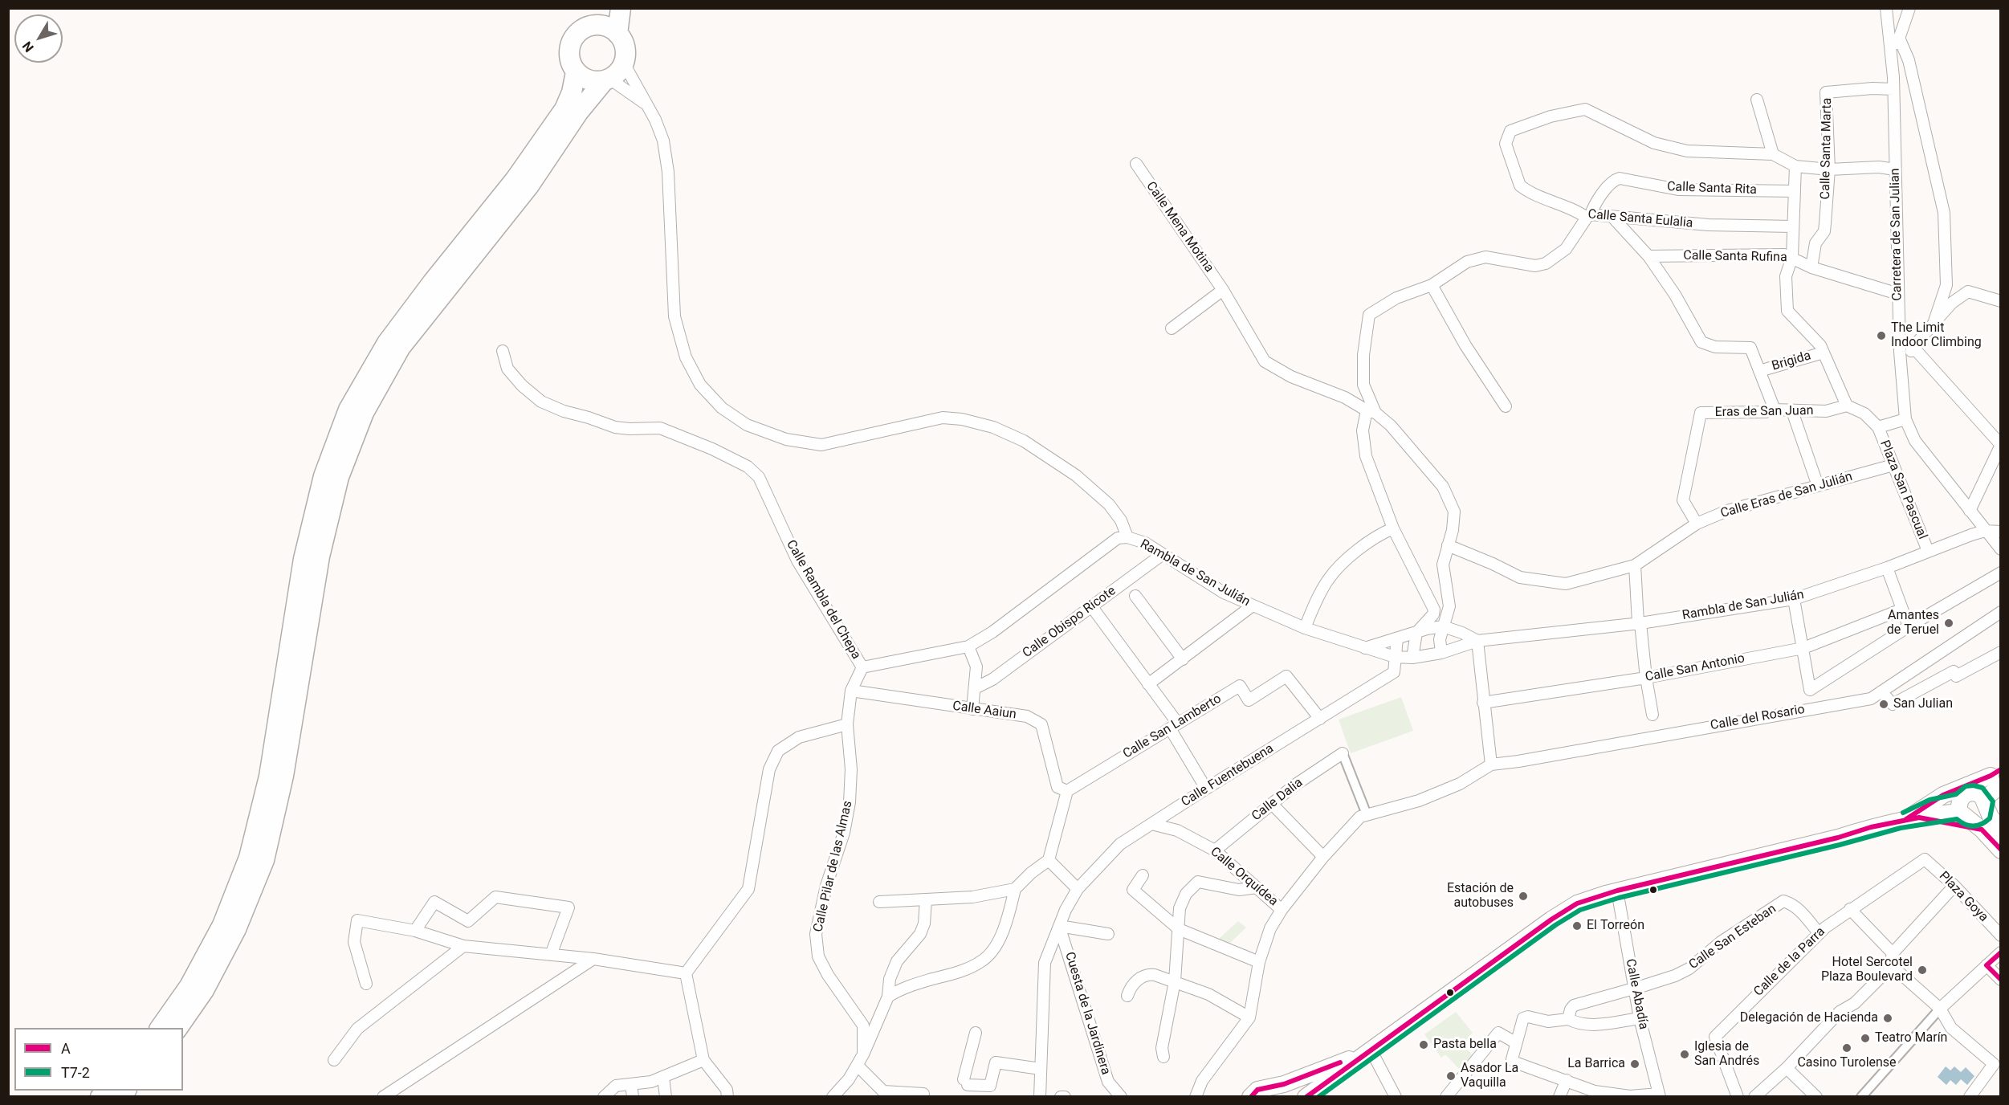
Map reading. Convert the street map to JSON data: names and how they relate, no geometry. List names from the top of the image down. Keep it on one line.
{"streets":{"street":["Calle Santa Marta","Calle Santa Rita","Calle Santa Eulalia","Calle Mena Motina","Carretera de San Julian","Calle Santa Rufina","Brigida","Eras de San Juan","Plaza San Pascual","Calle Eras de San Julián","Rambla de San Julián","Calle Rambla del Chepa","Calle Obispo Ricote","Calle San Antonio","Calle Aaiun","Calle del Rosario","Calle San Lamberto","Calle Fuentebuena","Calle Dalia","Calle Pilar de las Almas","Calle Orquídea","Plaza Goya","Calle San Esteban","Calle de la Parra","Calle Abadía","Cuesta de la Jardinera"]},"crossings":[["Calle Santa Marta","Carretera de San Julian"],["Calle Santa Marta","Calle Santa Rufina"],["Calle Santa Rita","Calle Santa Eulalia"],["Calle Mena Motina","Calle Eras de San Julián"],["Calle Mena Motina","Rambla de San Julián"],["Carretera de San Julian","Calle Santa Rufina"],["Carretera de San Julian","Plaza San Pascual"],["Carretera de San Julian","Rambla de San Julián"],["Eras de San Juan","Calle Eras de San Julián"],["Plaza San Pascual","Calle Eras de San Julián"],["Plaza San Pascual","Rambla de San Julián"],["Rambla de San Julián","Calle Rambla del Chepa"],["Rambla de San Julián","Calle Obispo Ricote"],["Rambla de San Julián","Calle Fuentebuena"],["Calle Rambla del Chepa","Calle Pilar de las Almas"],["Calle Aaiun","Calle San Lamberto"],["Calle Aaiun","Calle Pilar de las Almas"],["Calle San Lamberto","Calle Fuentebuena"],["Calle Fuentebuena","Calle Orquídea"],["Calle Fuentebuena","Cuesta de la Jardinera"],["Calle Dalia","Calle Orquídea"],["Plaza Goya","Calle de la Parra"],["Calle San Esteban","Calle de la Parra"],["Calle San Esteban","Calle Abadía"]],"places":["The Limit Indoor Climbing","Amantes de Teruel","San Julian","Estación de autobuses","El Torreón","Hotel Sercotel Plaza Boulevard","Delegación de Hacienda","Teatro Marín","Pasta bella","Casino Turolense","Iglesia de San Andrés","La Barrica","Asador La Vaquilla"],"lines":["transit line A","transit line T7-2"],"legend":["A","T7-2"],"north":"bottom left"}
